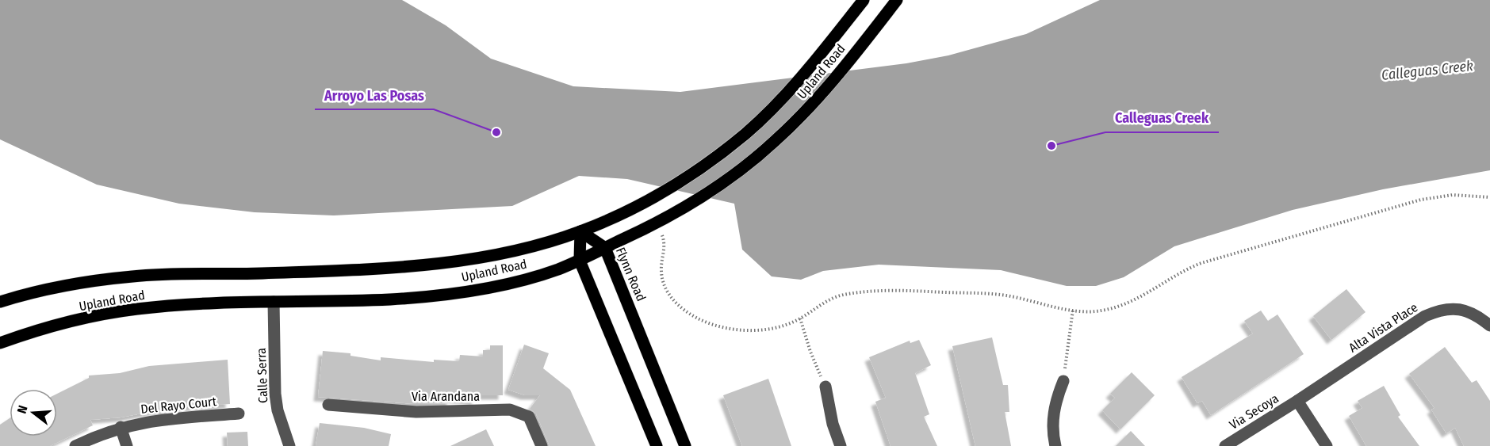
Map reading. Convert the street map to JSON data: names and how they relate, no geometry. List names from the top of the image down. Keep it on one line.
{"streets":{"main road":["Upland Road","Flynn Road"],"street":["Alta Vista Place","Calle Serra","Via Arandana","Del Rayo Court","Via Secoya"]},"crossings":[["Upland Road","Flynn Road"],["Upland Road","Calle Serra"],["Alta Vista Place","Via Secoya"]],"water":["Calleguas Creek"],"places":["Arroyo Las Posas","Calleguas Creek"],"north":"left"}
